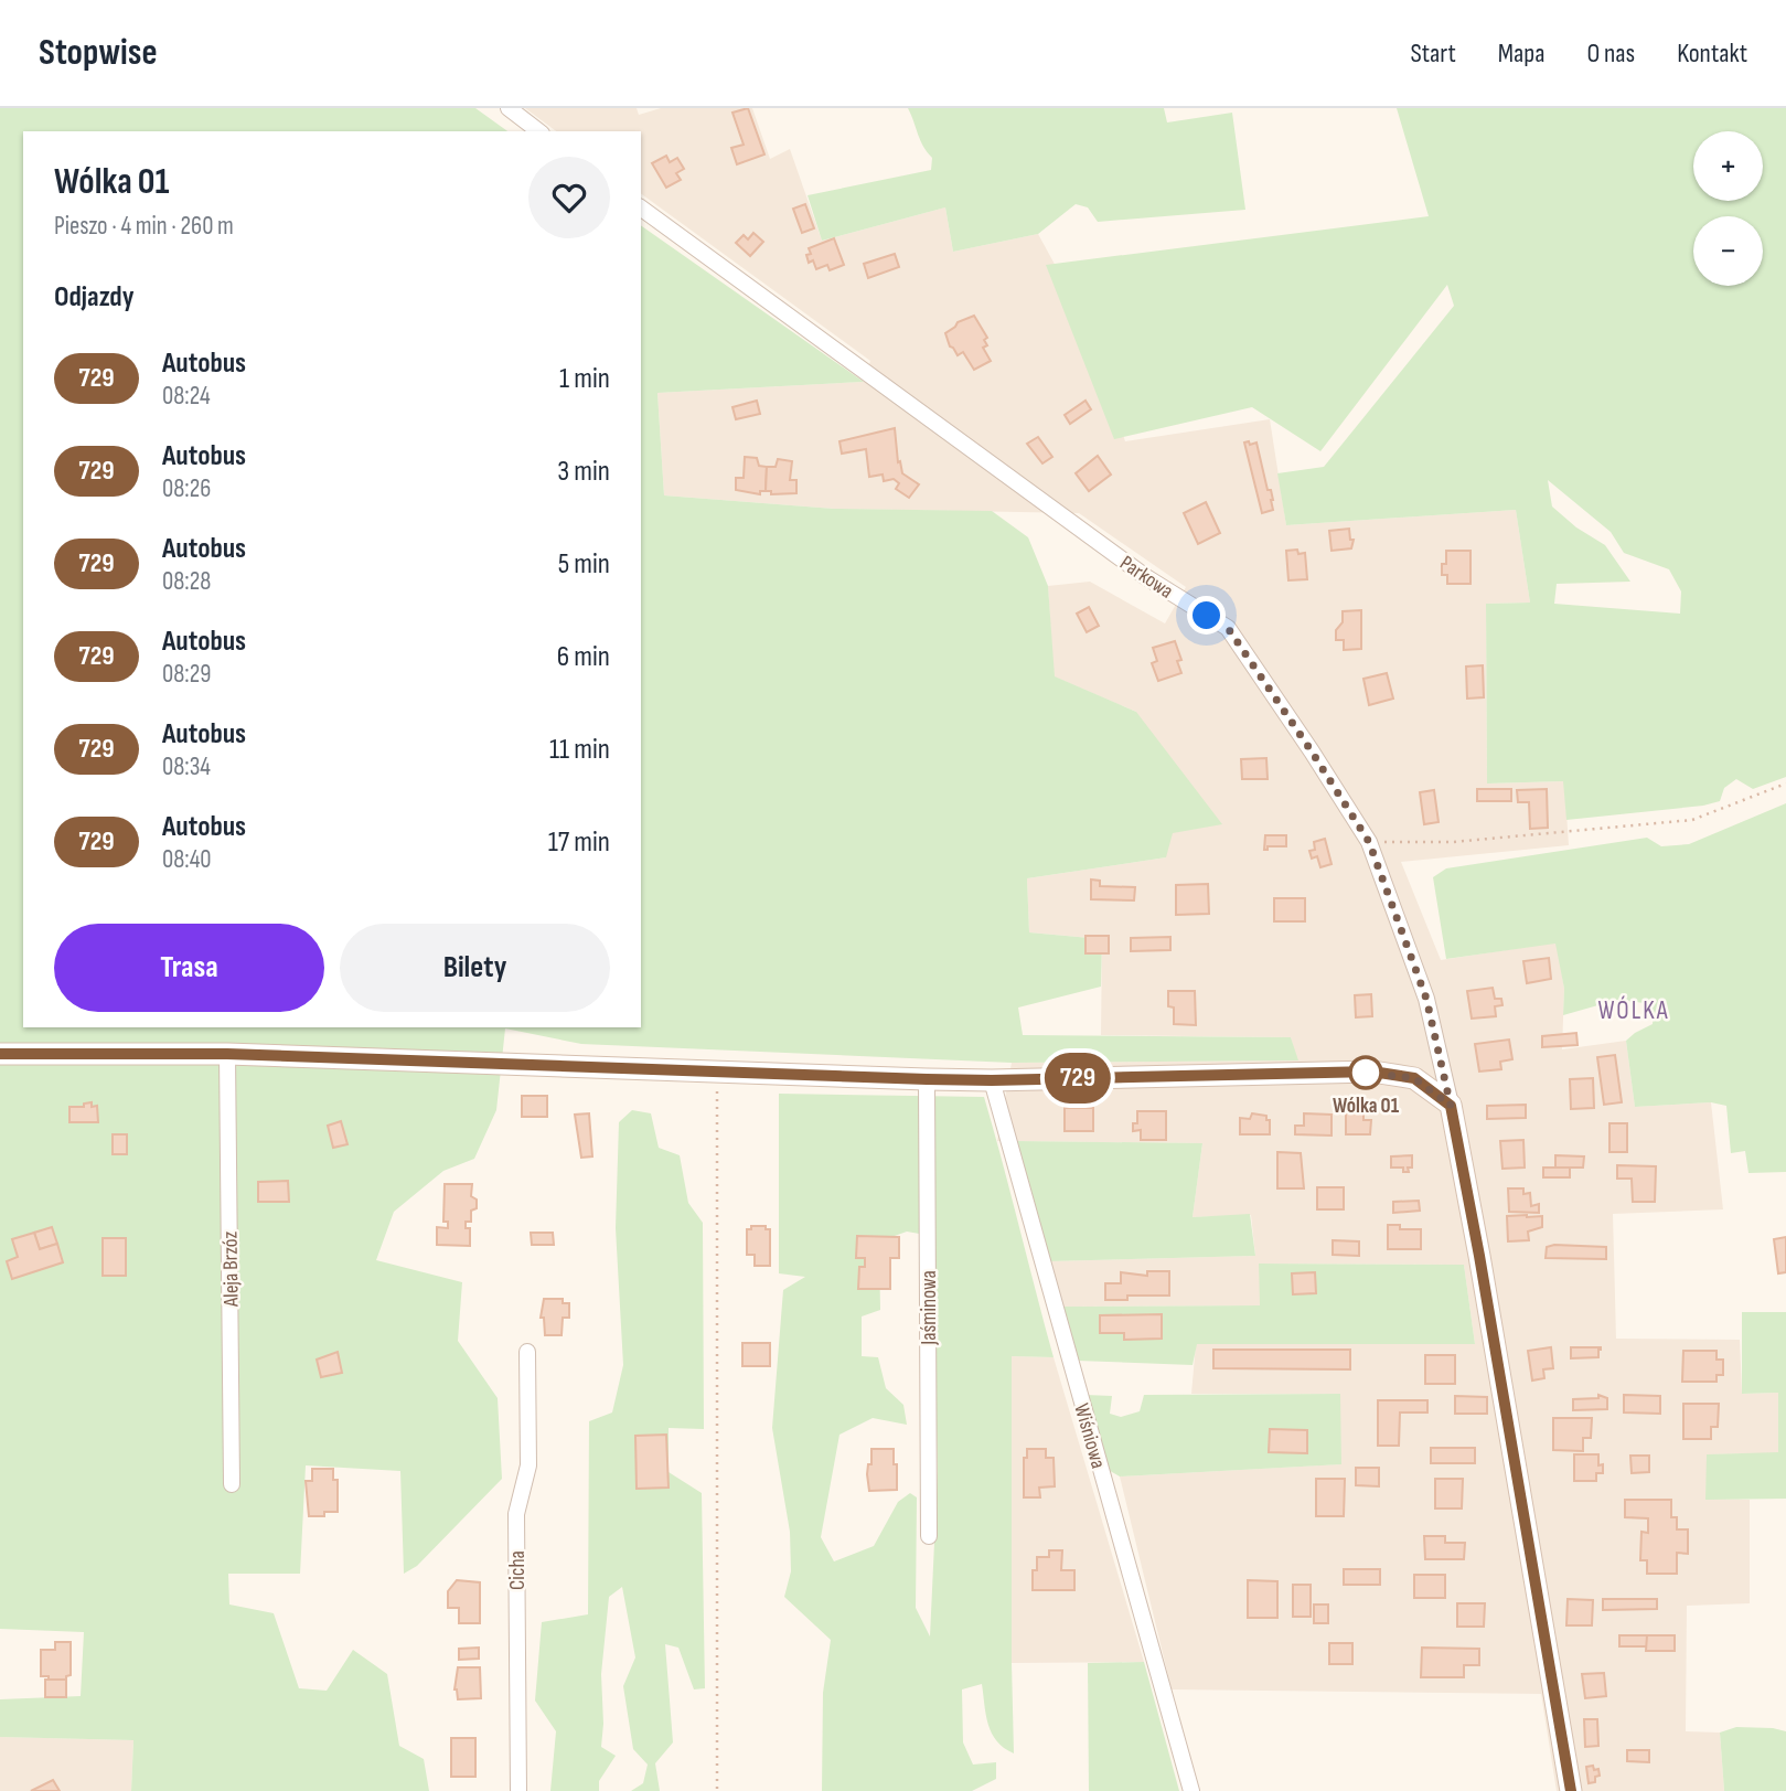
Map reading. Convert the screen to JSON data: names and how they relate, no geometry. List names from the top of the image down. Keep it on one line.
{"streets":{"street":["Parkowa","Aleja Brzóz","Jaśminowa","Wiśniowa","Cicha"]},"districts":["WÓLKA"],"places":["Wólka 01"],"lines":["bus line 729"],"page":{"header":"Stopwise","nav":["Start","Mapa","O nas","Kontakt"],"on_map":"729","map_buttons":["+","−"],"heading":[["Wólka 01","Pieszo · 4 min · 260 m"],"Odjazdy"],"list":[{"mark":"729","name":"Autobus","note":"08:24","value":"1 min"},{"mark":"729","name":"Autobus","note":"08:26","value":"3 min"},{"mark":"729","name":"Autobus","note":"08:28","value":"5 min"},{"mark":"729","name":"Autobus","note":"08:29","value":"6 min"},{"mark":"729","name":"Autobus","note":"08:34","value":"11 min"},{"mark":"729","name":"Autobus","note":"08:40","value":"17 min"}],"buttons":["Trasa","Bilety"]}}
